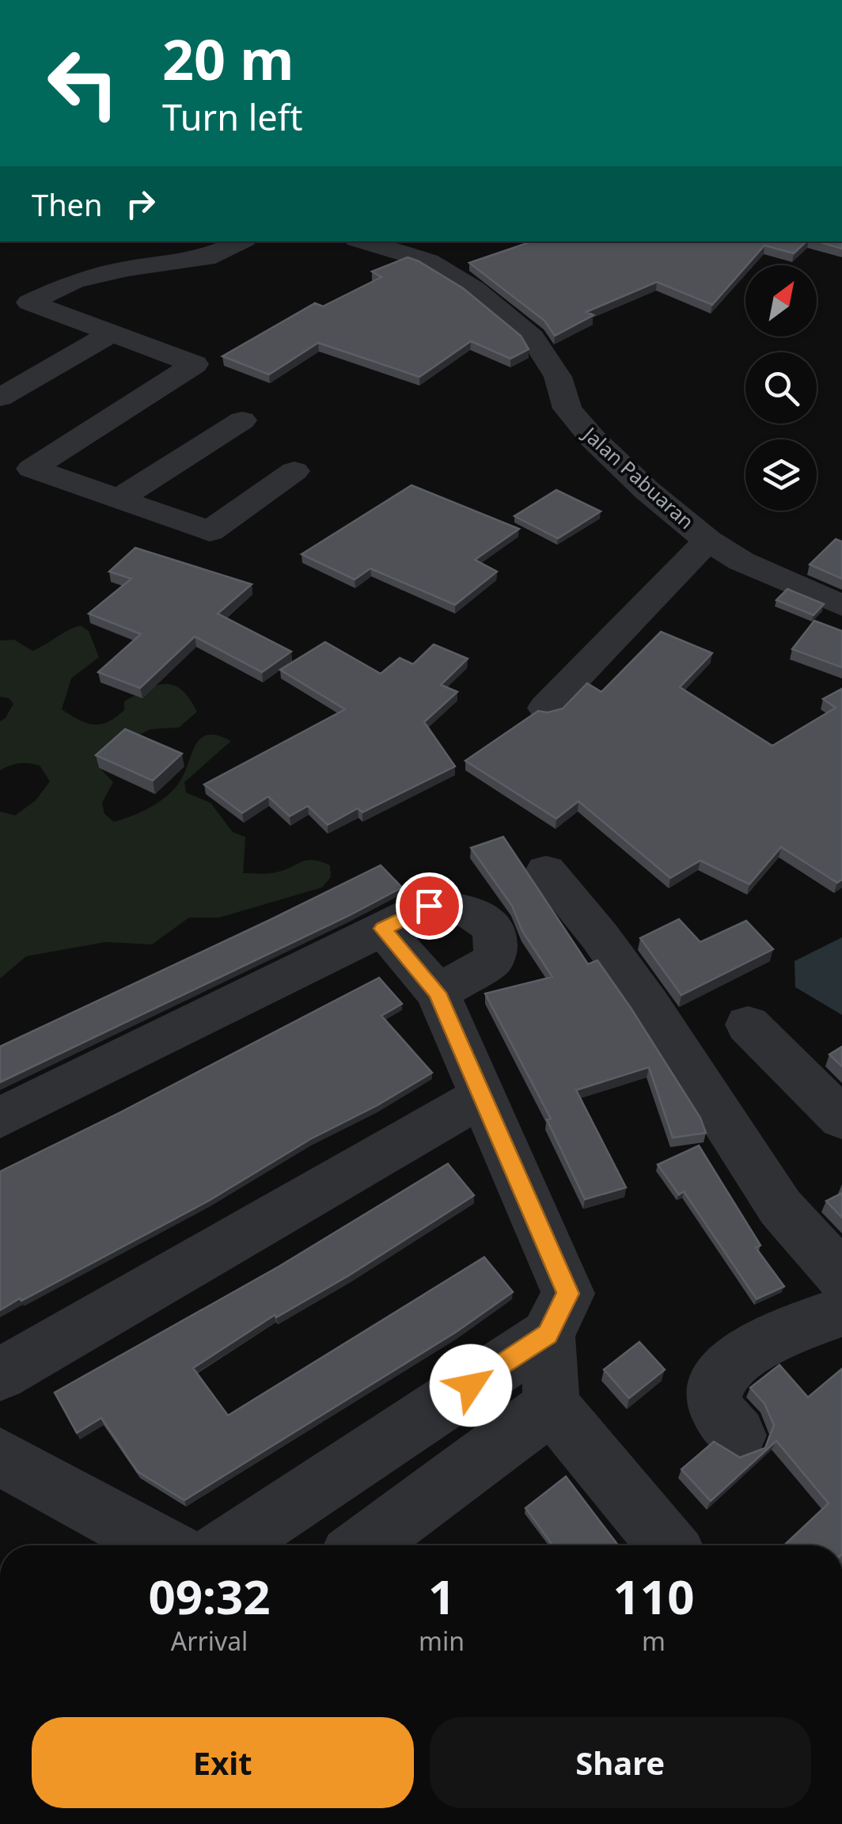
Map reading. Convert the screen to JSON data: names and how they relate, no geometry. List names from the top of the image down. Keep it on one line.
{"streets":{"street":["Jalan Pabuaran"]},"north":"top right","page":{"turn":["20 m","Turn left"],"then":"Then","eta":["09:32","Arrival","1","min","110","m"],"buttons":["Exit","Share"]}}
